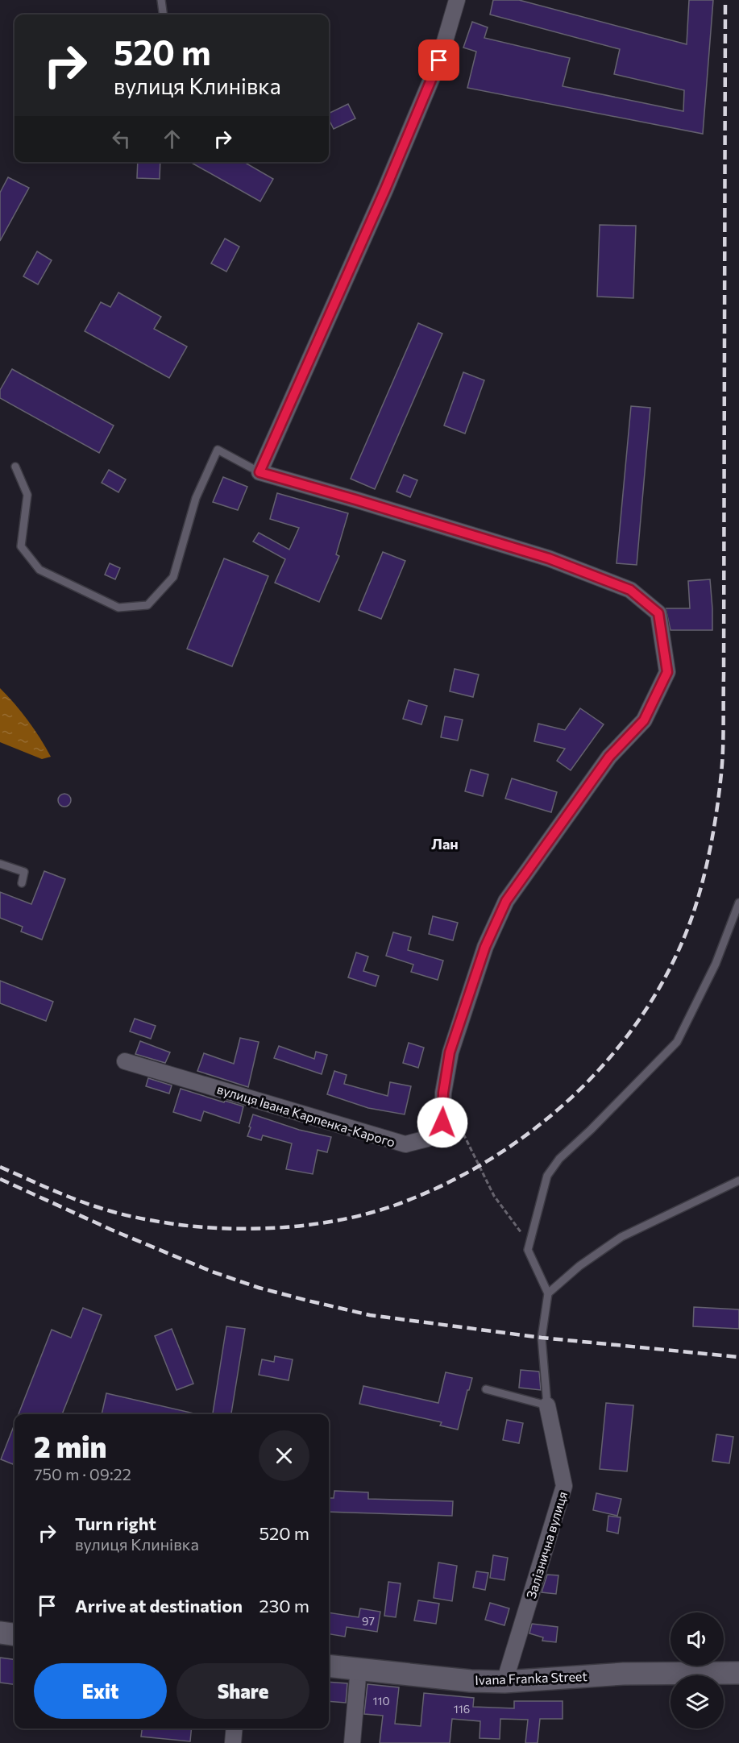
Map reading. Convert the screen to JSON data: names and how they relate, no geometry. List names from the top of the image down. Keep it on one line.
{"streets":{"main road":["Ivana Franka Street"],"street":["вулиця Івана Карпенка-Карого","Залізнична вулиця"]},"crossings":[["Залізнична вулиця","Ivana Franka Street"]],"districts":["Лан"],"house_numbers":["97","110","116"],"page":{"turn":["520 m","вулиця Клинівка"],"heading":["2 min","750 m · 09:22"],"list":[{"name":"Turn right","note":"вулиця Клинівка","value":"520 m"},{"name":"Arrive at destination","value":"230 m"}],"buttons":["Exit","Share"]}}
